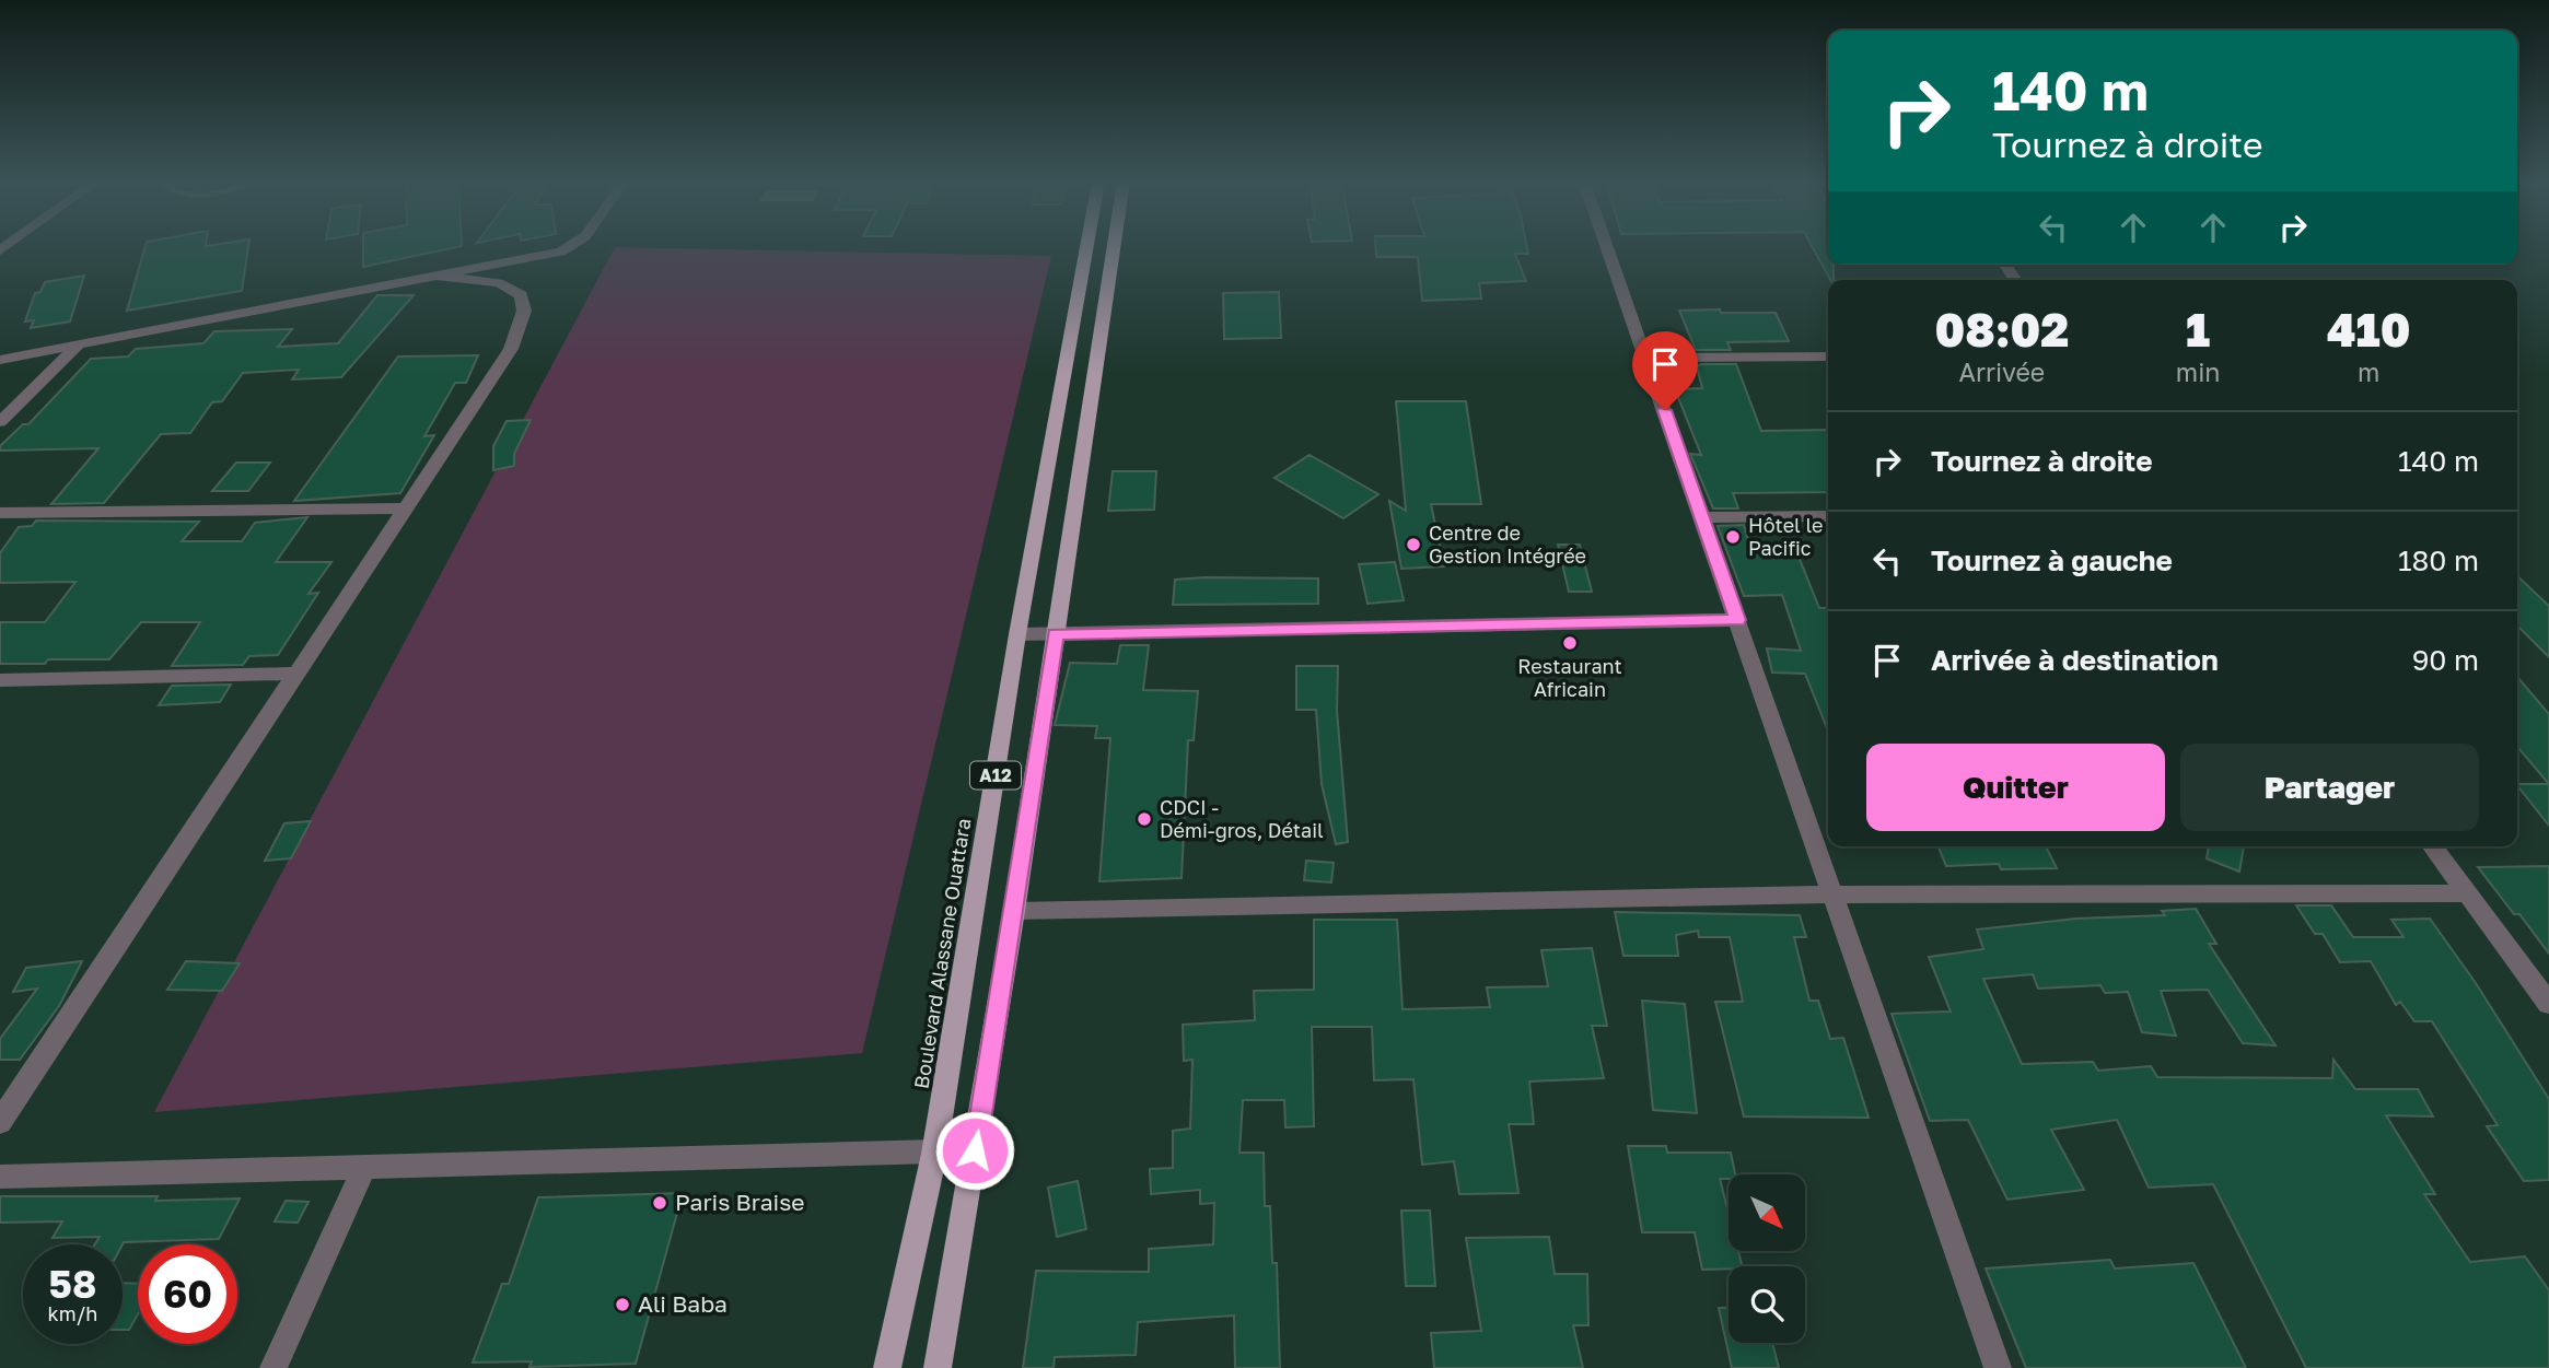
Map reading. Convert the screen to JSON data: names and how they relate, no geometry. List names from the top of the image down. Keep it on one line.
{"streets":{"main road":["A12","Boulevard Alassane Ouattara"]},"places":["Hôtel le Pacific","Centre de Gestion Intégrée","Restaurant Africain","CDCI - Démi-gros, Détail","Paris Braise","Ali Baba"],"north":"bottom right","page":{"turn":["140 m","Tournez à droite"],"eta":["08:02","Arrivée","1","min","410","m"],"list":[{"name":"Tournez à droite","value":"140 m"},{"name":"Tournez à gauche","value":"180 m"},{"name":"Arrivée à destination","value":"90 m"}],"buttons":["Quitter","Partager"],"speed":"58 km/h","limit":"60"}}
